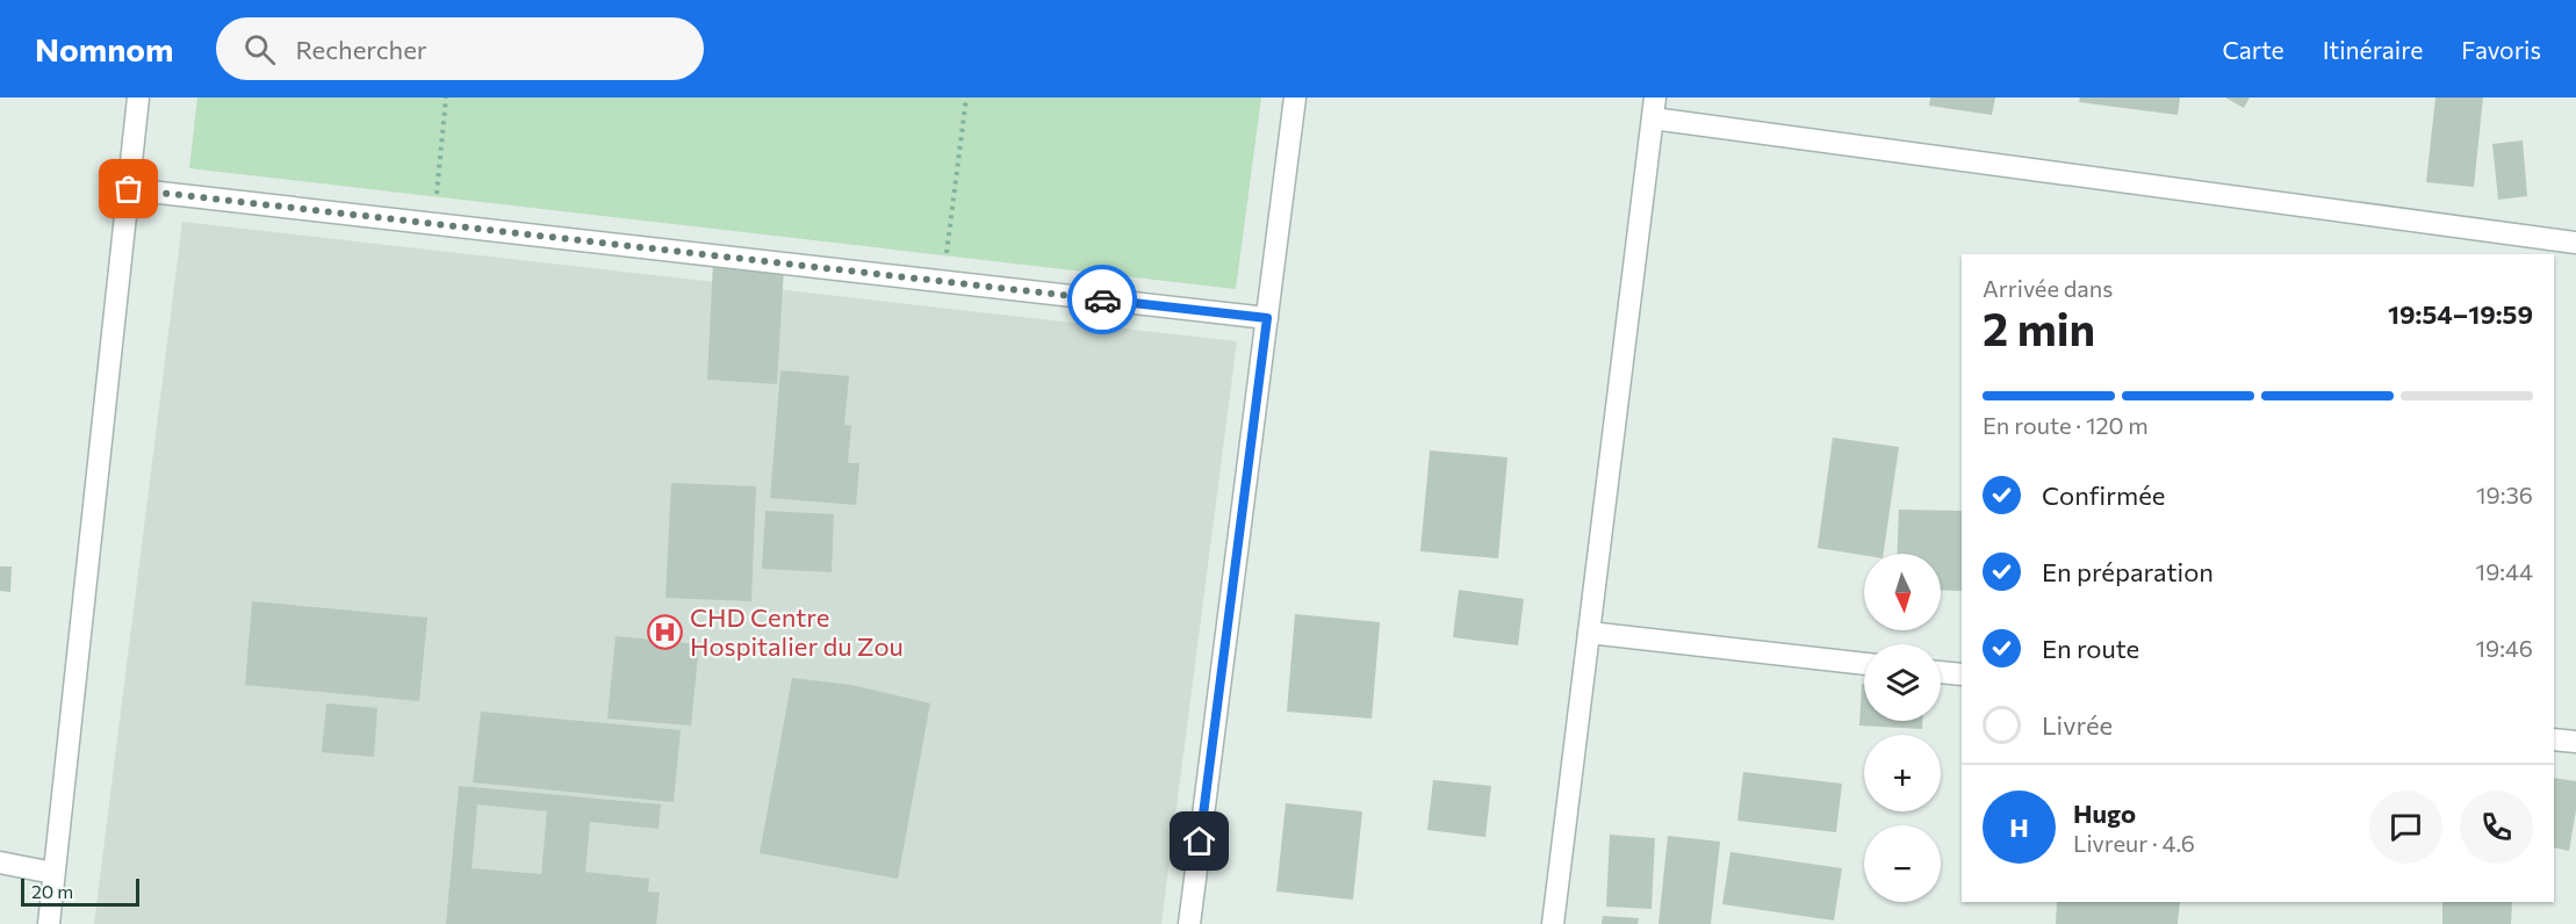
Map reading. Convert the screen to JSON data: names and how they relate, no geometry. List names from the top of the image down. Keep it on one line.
{"places":{"hospital":["CHD Centre Hospitalier du Zou"]},"scale_bar":"20 m","north":"bottom","page":{"header":"Nomnom","search":"Rechercher","nav":["Carte","Itinéraire","Favoris"],"heading":["2 min","Arrivée dans","19:54–19:59"],"panel":["Hugo","Livreur · 4.6"],"bar":"En route · 120 m","list":[["Confirmée","19:36"],["En préparation","19:44"],["En route","19:46"],"Livrée"],"map_buttons":["+","−"],"round":"H","scale":"20 m"}}
